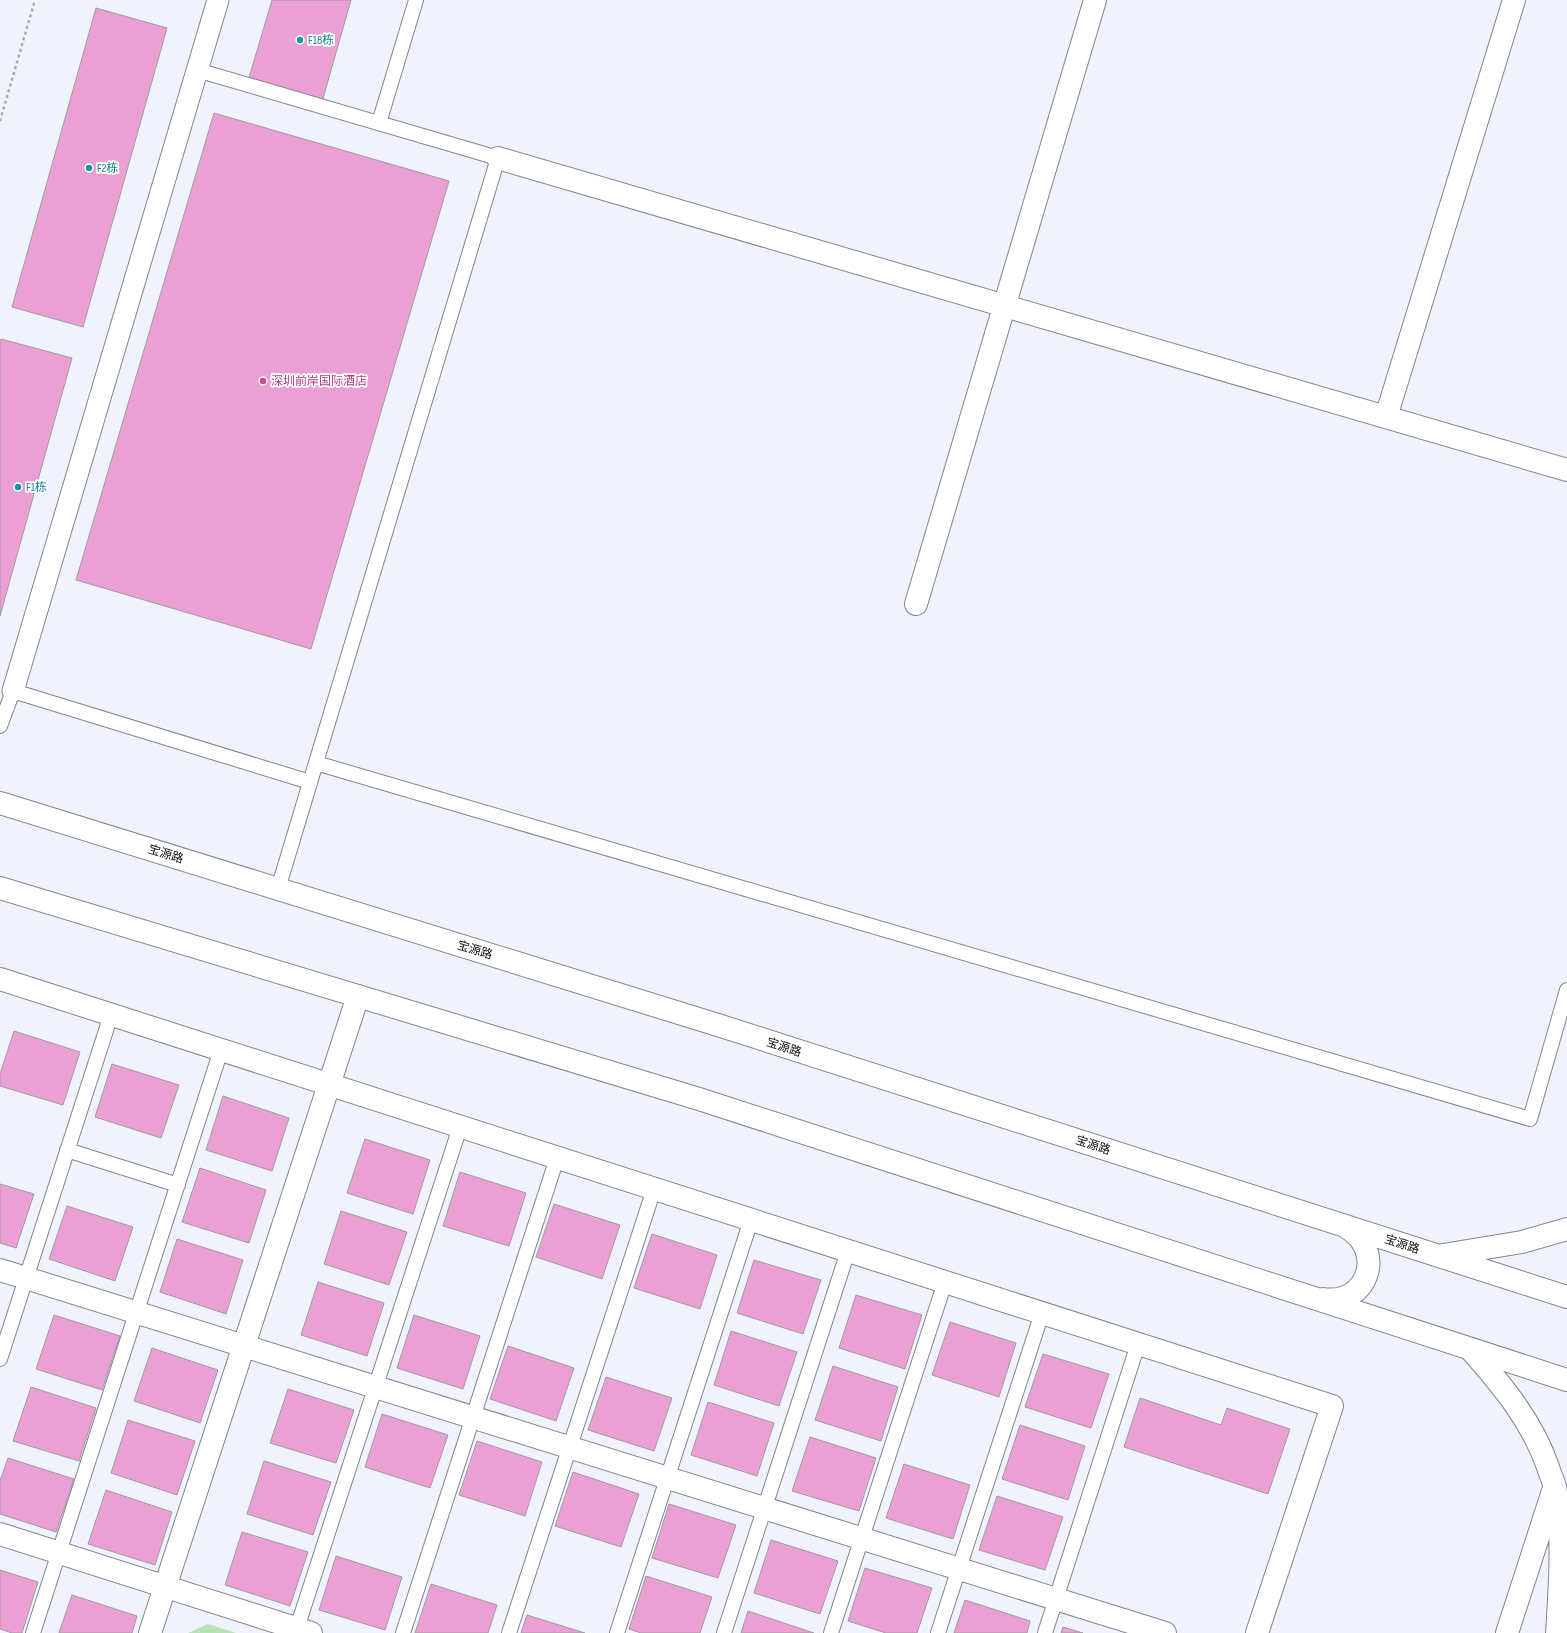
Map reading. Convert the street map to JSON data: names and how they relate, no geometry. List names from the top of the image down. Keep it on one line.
{"streets":{"street":["宝源路"]},"places":["F18栋","F2栋","深圳前岸国际酒店","F1栋"]}
